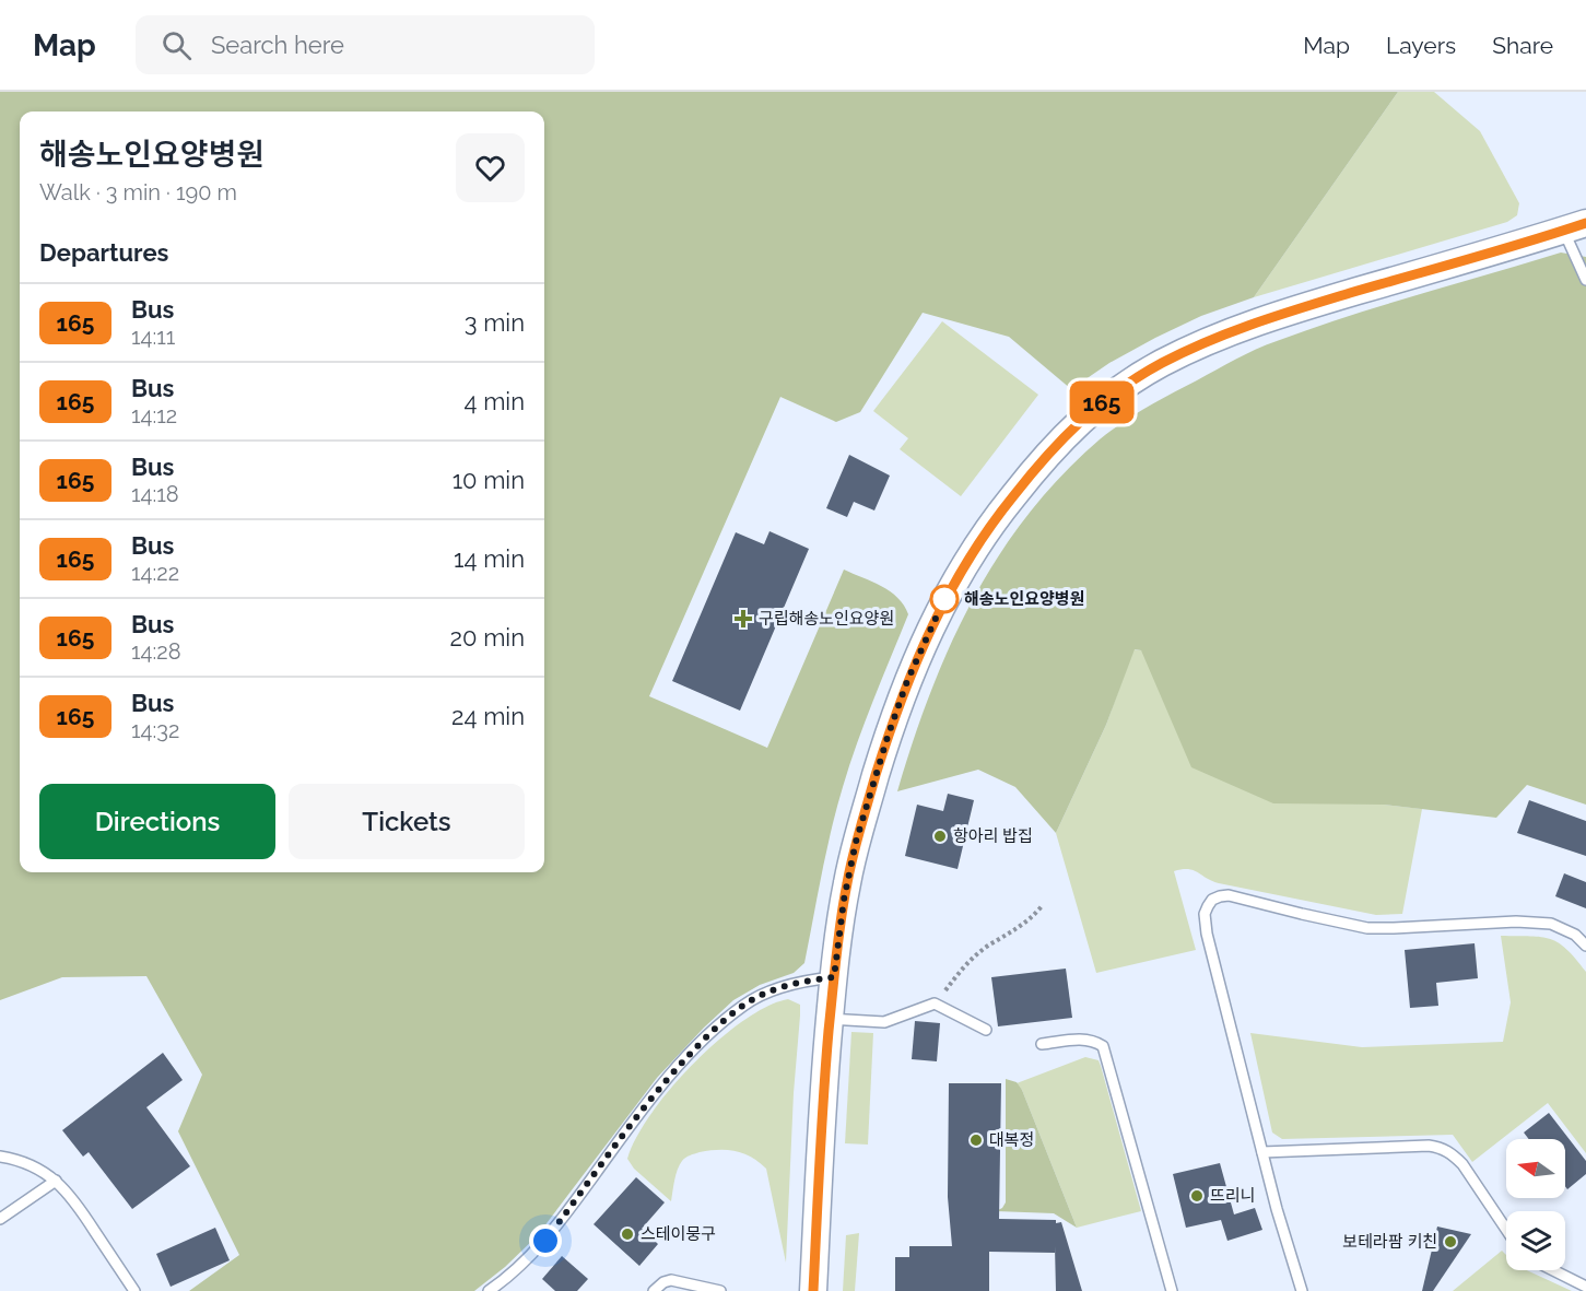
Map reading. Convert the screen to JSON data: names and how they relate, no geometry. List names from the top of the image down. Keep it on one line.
{"places":{"other":["해송노인요양병원","항아리 밥집","대복정","뜨리니","스테이뭉구","보테라팜 키친"],"health":["구립해송노인요양원"]},"lines":["bus line 165"],"north":"left","page":{"header":"Map","search":"Search here","nav":["Map","Layers","Share"],"on_map":"165","heading":[["해송노인요양병원","Walk · 3 min · 190 m"],"Departures"],"list":[{"mark":"165","name":"Bus","note":"14:11","value":"3 min"},{"mark":"165","name":"Bus","note":"14:12","value":"4 min"},{"mark":"165","name":"Bus","note":"14:18","value":"10 min"},{"mark":"165","name":"Bus","note":"14:22","value":"14 min"},{"mark":"165","name":"Bus","note":"14:28","value":"20 min"},{"mark":"165","name":"Bus","note":"14:32","value":"24 min"}],"buttons":["Directions","Tickets"]}}
